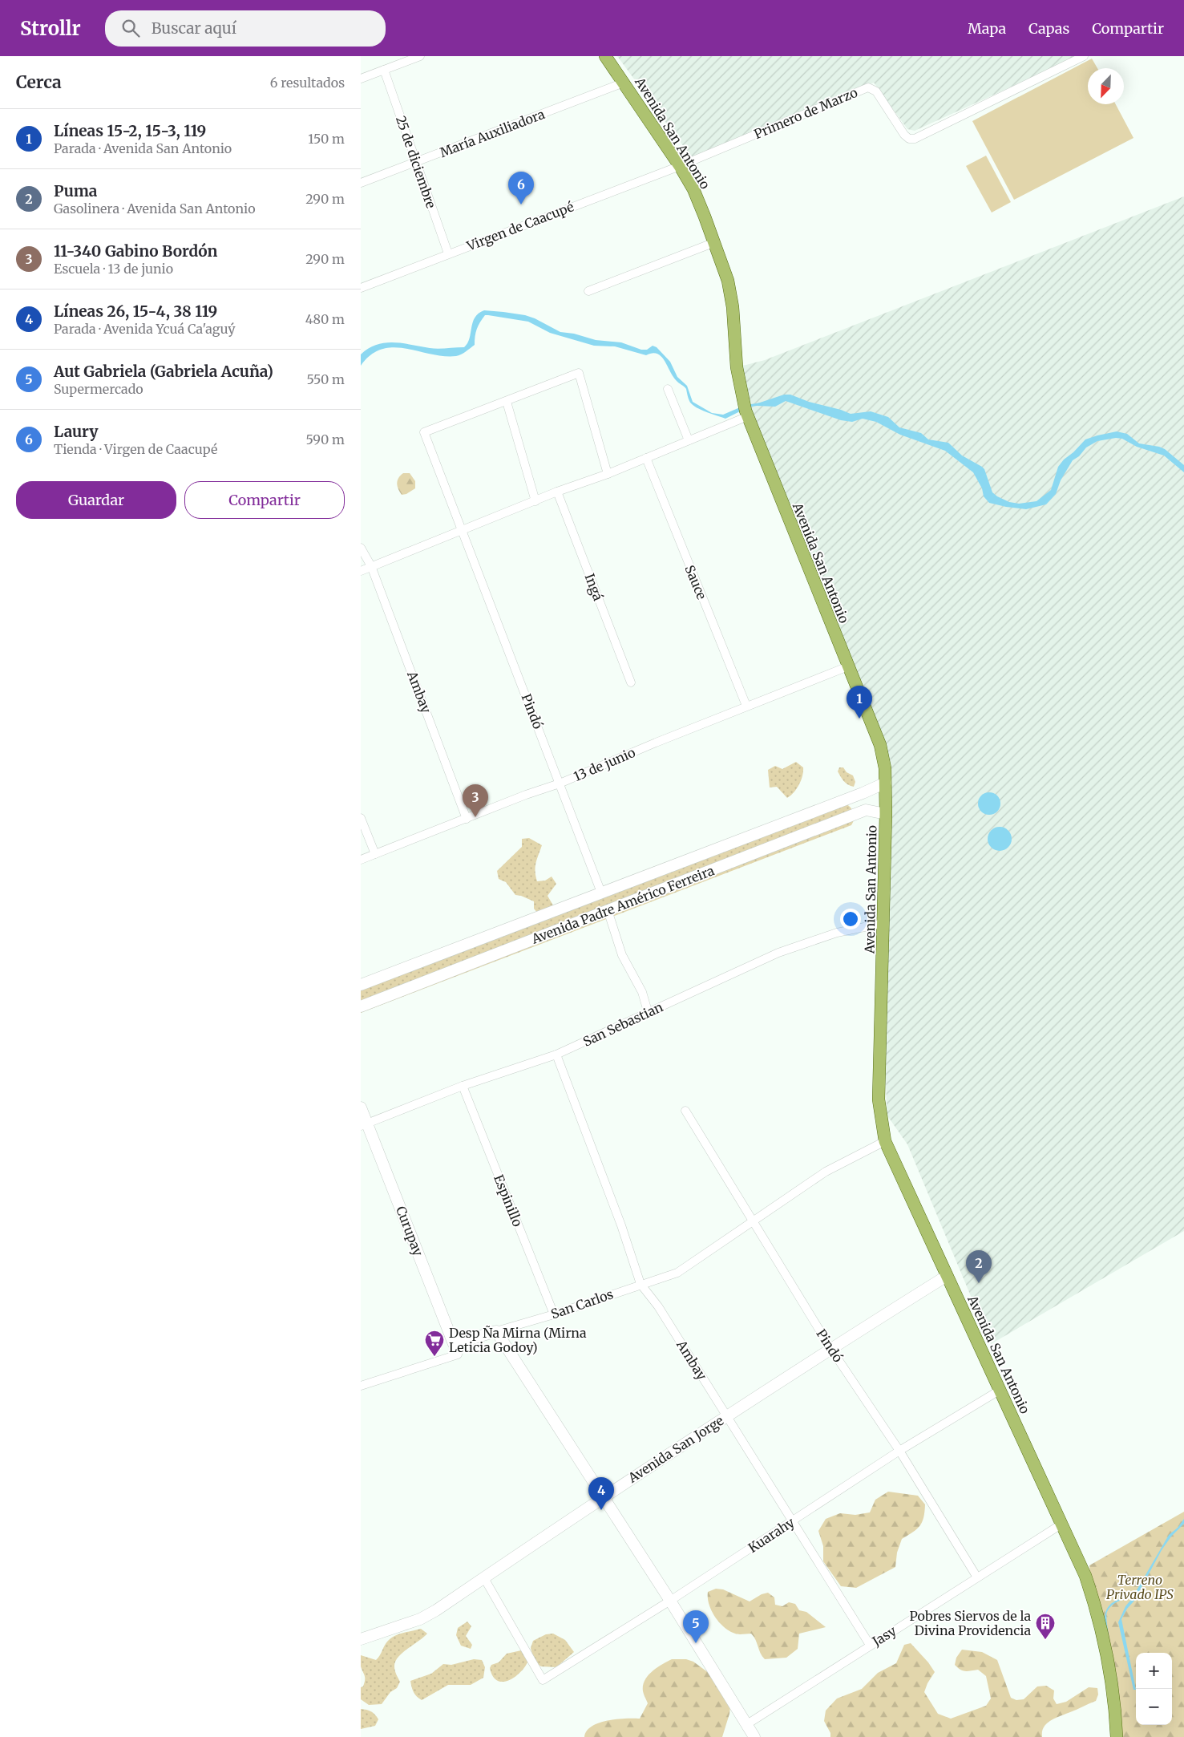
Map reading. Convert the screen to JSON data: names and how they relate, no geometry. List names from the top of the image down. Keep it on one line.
{"streets":{"main road":["Avenida San Antonio"],"street":["Primero de Marzo","María Auxiliadora","25 de diciembre","Virgen de Caacupé","Sauce","Ingá","Ambay","Pindó","13 de junio","Avenida Padre Américo Ferreira","San Sebastian","Espinillo","Curupay","San Carlos","Avenida San Jorge","Kuarahy","Jasy"]},"crossings":[["Primero de Marzo","Avenida San Antonio"],["Primero de Marzo","Virgen de Caacupé"],["María Auxiliadora","Avenida San Antonio"],["María Auxiliadora","25 de diciembre"],["Avenida San Antonio","Virgen de Caacupé"],["Avenida San Antonio","13 de junio"],["Avenida San Antonio","Avenida Padre Américo Ferreira"],["Avenida San Antonio","San Sebastian"],["Avenida San Antonio","San Carlos"],["Avenida San Antonio","Avenida San Jorge"],["Avenida San Antonio","Kuarahy"],["Avenida San Antonio","Jasy"],["25 de diciembre","Virgen de Caacupé"],["Sauce","13 de junio"],["Ambay","13 de junio"],["Ambay","San Sebastian"],["Ambay","San Carlos"],["Ambay","Avenida San Jorge"],["Ambay","Kuarahy"],["Ambay","Jasy"],["Pindó","13 de junio"],["Pindó","Avenida Padre Américo Ferreira"],["Pindó","San Carlos"],["Pindó","Avenida San Jorge"],["Pindó","Kuarahy"],["Pindó","Jasy"],["San Sebastian","Espinillo"],["San Sebastian","Curupay"],["Espinillo","San Carlos"],["Curupay","San Carlos"],["Avenida San Jorge","Kuarahy"]],"parks":["Terreno Privado IPS"],"places":{"supermarket":["Desp Ña Mirna (Mirna Leticia Godoy)"],"building":["Pobres Siervos de la Divina Providencia"]},"north":"bottom left","page":{"header":"Strollr","search":"Buscar aquí","nav":["Mapa","Capas","Compartir"],"heading":["Cerca","6 resultados"],"list":[{"mark":"1","name":"Líneas 15-2, 15-3, 119","note":"Parada · Avenida San Antonio","value":"150 m"},{"mark":"2","name":"Puma","note":"Gasolinera · Avenida San Antonio","value":"290 m"},{"mark":"3","name":"11-340 Gabino Bordón","note":"Escuela · 13 de junio","value":"290 m"},{"mark":"4","name":"Líneas 26, 15-4, 38 119","note":"Parada · Avenida Ycuá Ca'aguý","value":"480 m"},{"mark":"5","name":"Aut Gabriela (Gabriela Acuña)","note":"Supermercado","value":"550 m"},{"mark":"6","name":"Laury","note":"Tienda · Virgen de Caacupé","value":"590 m"}],"pins":["6","1","3","2","4","5"],"buttons":["Guardar","Compartir"],"map_buttons":["+","−"]}}
